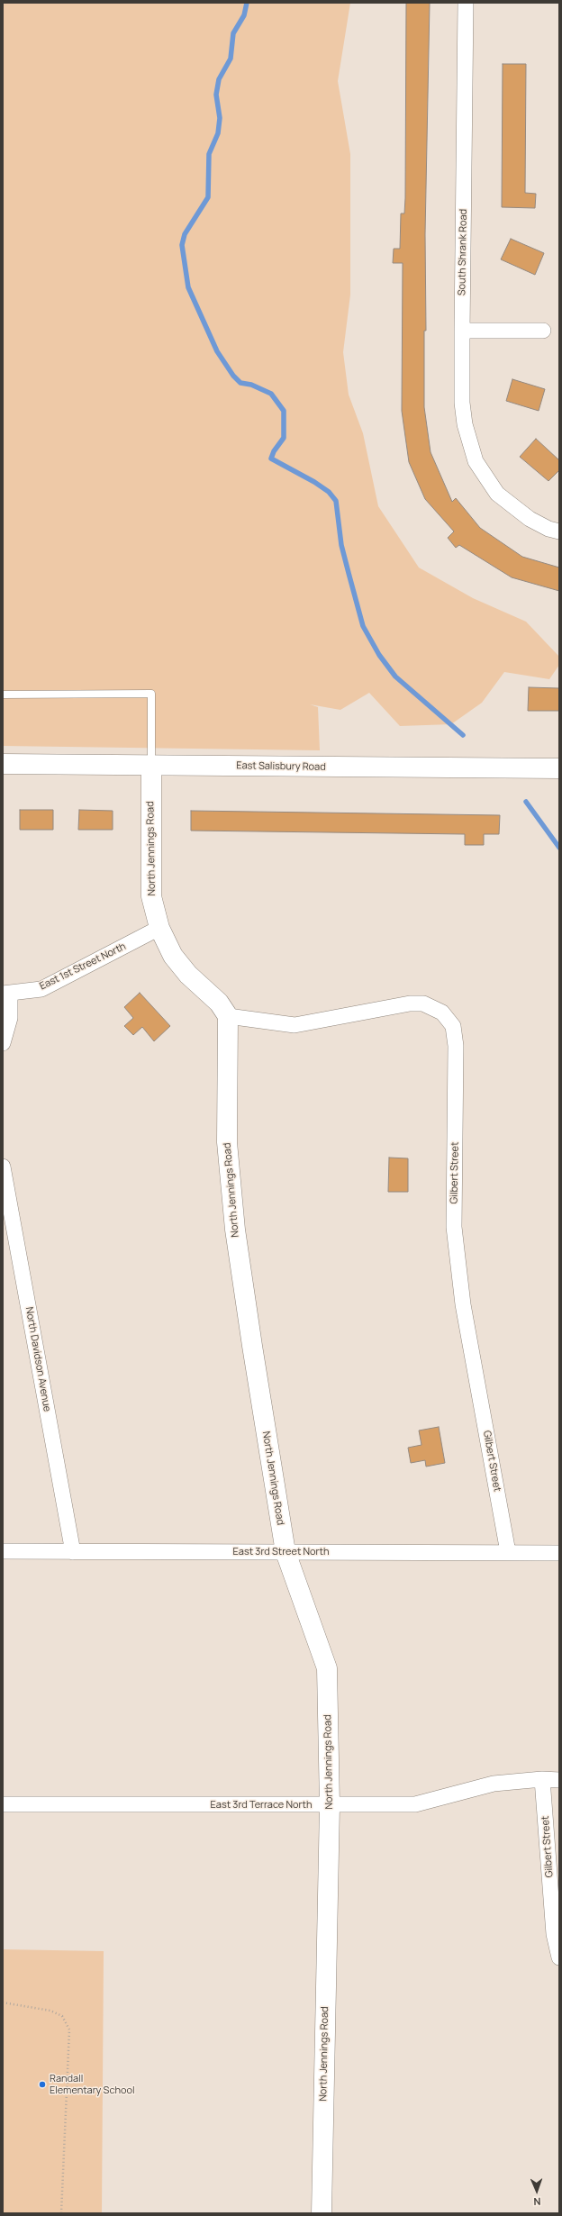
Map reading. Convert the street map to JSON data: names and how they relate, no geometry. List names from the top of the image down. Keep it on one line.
{"streets":{"street":["South Shrank Road","East Salisbury Road","North Jennings Road","East 1st Street North","Gilbert Street","North Davidson Avenue","East 3rd Street North","East 3rd Terrace North"]},"crossings":[["East Salisbury Road","North Jennings Road"],["North Jennings Road","East 1st Street North"],["North Jennings Road","Gilbert Street"],["North Jennings Road","East 3rd Street North"],["North Jennings Road","East 3rd Terrace North"],["Gilbert Street","East 3rd Street North"],["Gilbert Street","East 3rd Terrace North"],["North Davidson Avenue","East 3rd Street North"]],"places":["Randall Elementary School"],"north":"bottom"}
